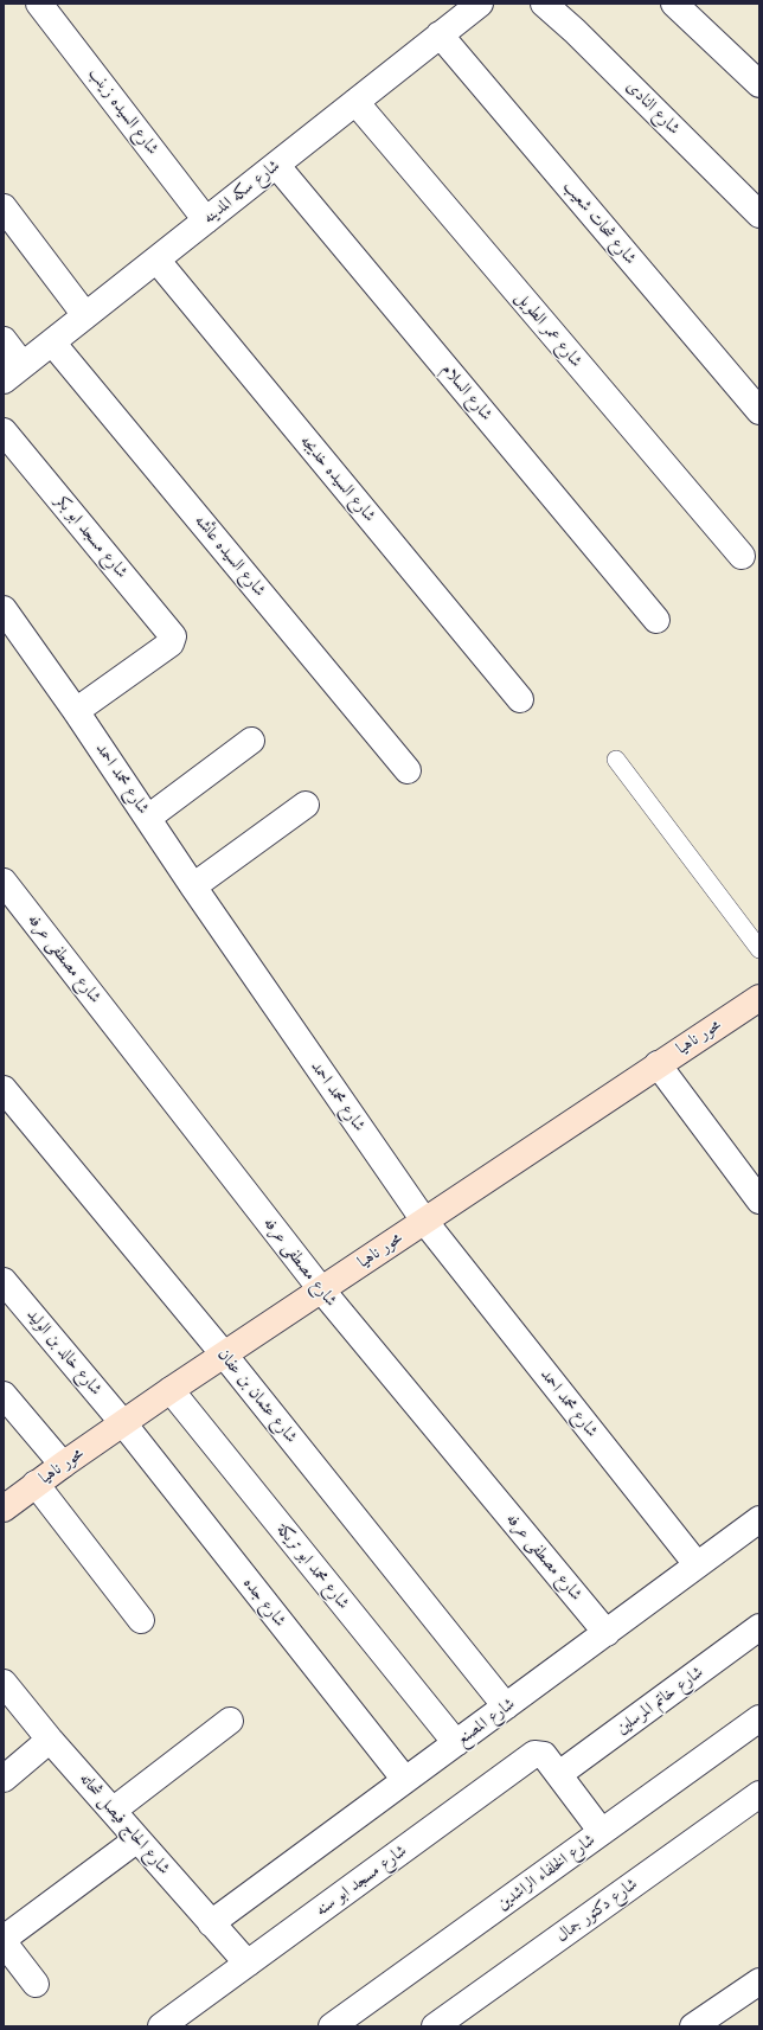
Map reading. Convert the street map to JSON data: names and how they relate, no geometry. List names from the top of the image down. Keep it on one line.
{"streets":{"main road":["محور ناهيا"],"street":["شارع النادى","شارع السيده زينب","شارع سكه المدينه","شارع شحات شعيب","شارع عمر الطويل","شارع السلام","شارع السيده خديجه","شارع مسجد ابو بكر","شارع السيده عائشه","شارع محمد احمد","شارع مصطفى عرفه","شارع خالد بن الوليد","شارع عثمان بن عفان","شارع محمد ابو تريكة","شارع جده","شارع خاتم المرسلين","شارع المصنع","شارع الحاج فيصل شحاته","شارع الخلفاء الراشدين","شارع مسجد ابو سنه","شارع دكتور جمال"]},"crossings":[["شارع السيده زينب","شارع سكه المدينه"],["شارع سكه المدينه","شارع شحات شعيب"],["شارع سكه المدينه","شارع عمر الطويل"],["شارع سكه المدينه","شارع السلام"],["شارع سكه المدينه","شارع السيده خديجه"],["شارع سكه المدينه","شارع السيده عائشه"],["شارع مسجد ابو بكر","شارع محمد احمد"],["شارع محمد احمد","محور ناهيا"],["شارع محمد احمد","شارع المصنع"],["شارع مصطفى عرفه","محور ناهيا"],["شارع مصطفى عرفه","شارع المصنع"],["محور ناهيا","شارع خالد بن الوليد"],["محور ناهيا","شارع عثمان بن عفان"],["محور ناهيا","شارع محمد ابو تريكة"],["محور ناهيا","شارع جده"],["شارع خالد بن الوليد","شارع جده"],["شارع عثمان بن عفان","شارع المصنع"],["شارع محمد ابو تريكة","شارع المصنع"],["شارع جده","شارع المصنع"],["شارع خاتم المرسلين","شارع مسجد ابو سنه"],["شارع المصنع","شارع الحاج فيصل شحاته"],["شارع الحاج فيصل شحاته","شارع مسجد ابو سنه"],["شارع الخلفاء الراشدين","شارع مسجد ابو سنه"]]}
